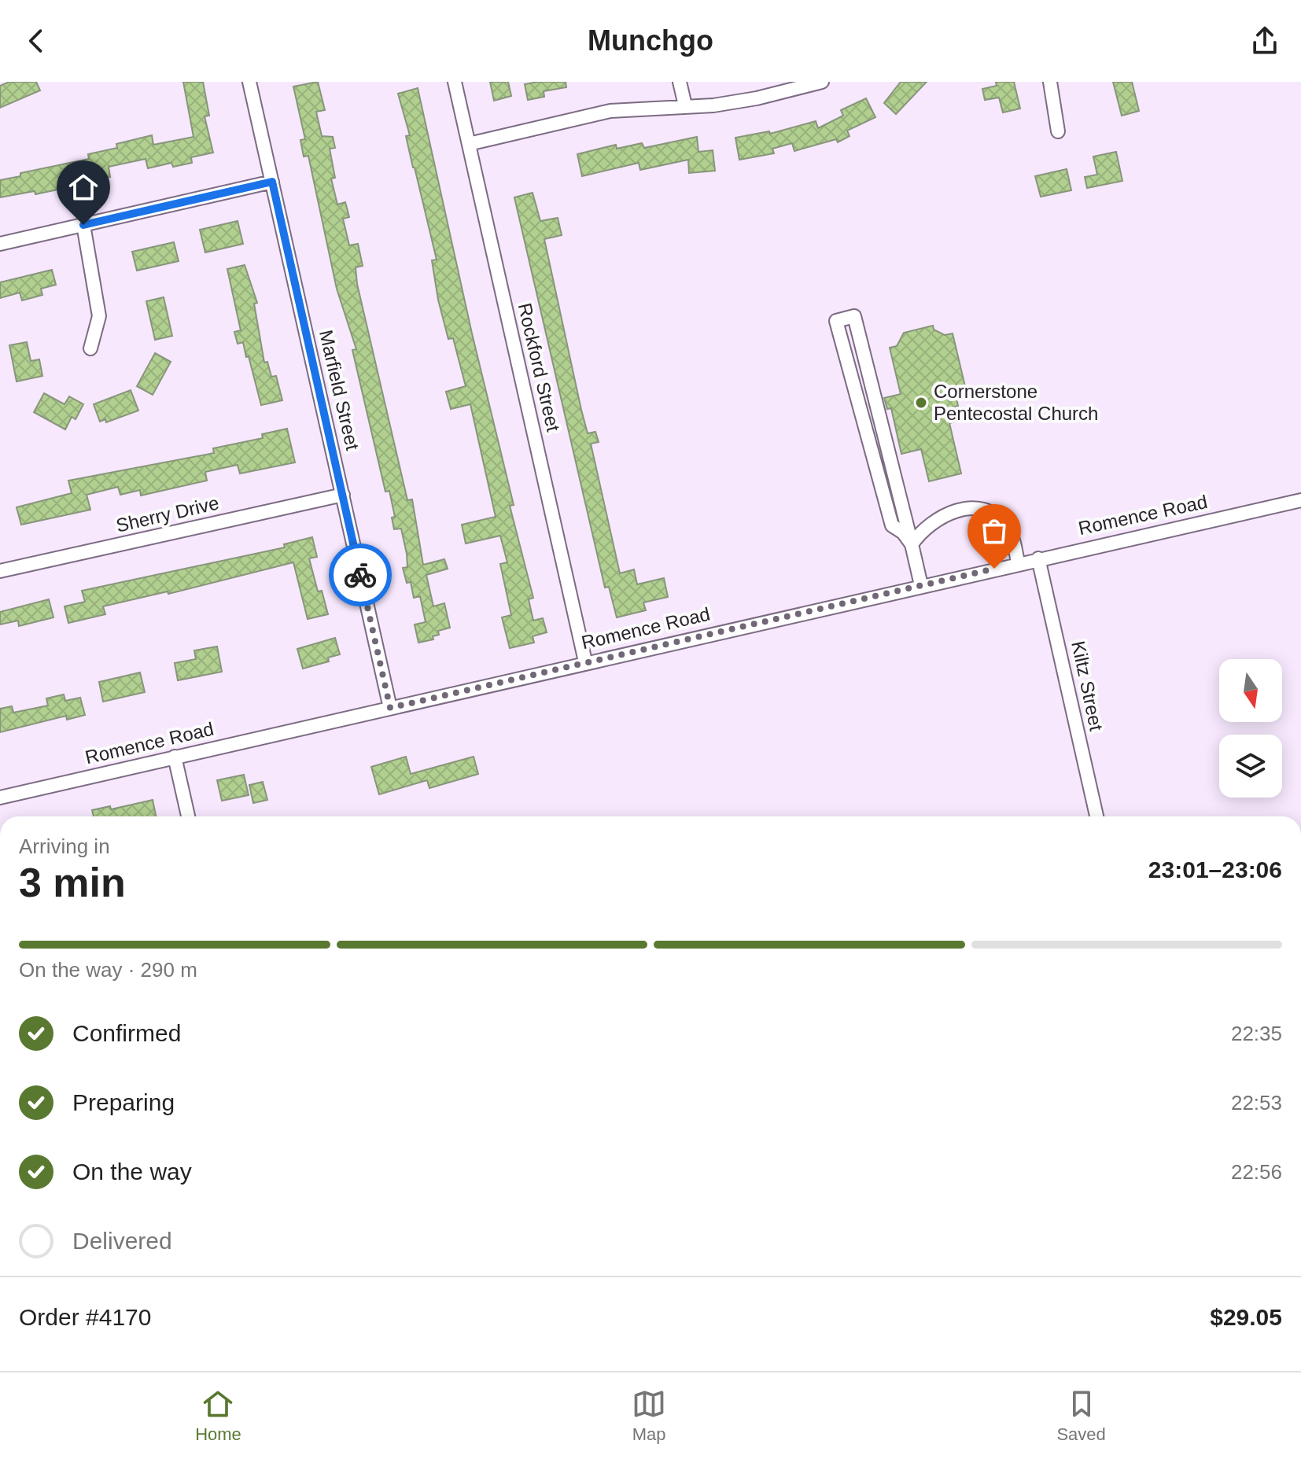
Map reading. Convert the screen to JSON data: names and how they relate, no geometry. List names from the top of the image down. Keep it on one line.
{"streets":{"street":["Rockford Street","Marfield Street","Sherry Drive","Romence Road","Kiltz Street"]},"crossings":[["Rockford Street","Romence Road"],["Marfield Street","Sherry Drive"],["Marfield Street","Romence Road"],["Romence Road","Kiltz Street"]],"places":["Cornerstone Pentecostal Church"],"north":"bottom","page":{"header":"Munchgo","heading":["3 min","Arriving in","23:01–23:06"],"panel":["Order #4170","$29.05"],"bar":"On the way · 290 m","list":[["Confirmed","22:35"],["Preparing","22:53"],["On the way","22:56"],"Delivered"],"tabs":["Home","Map","Saved"]}}
